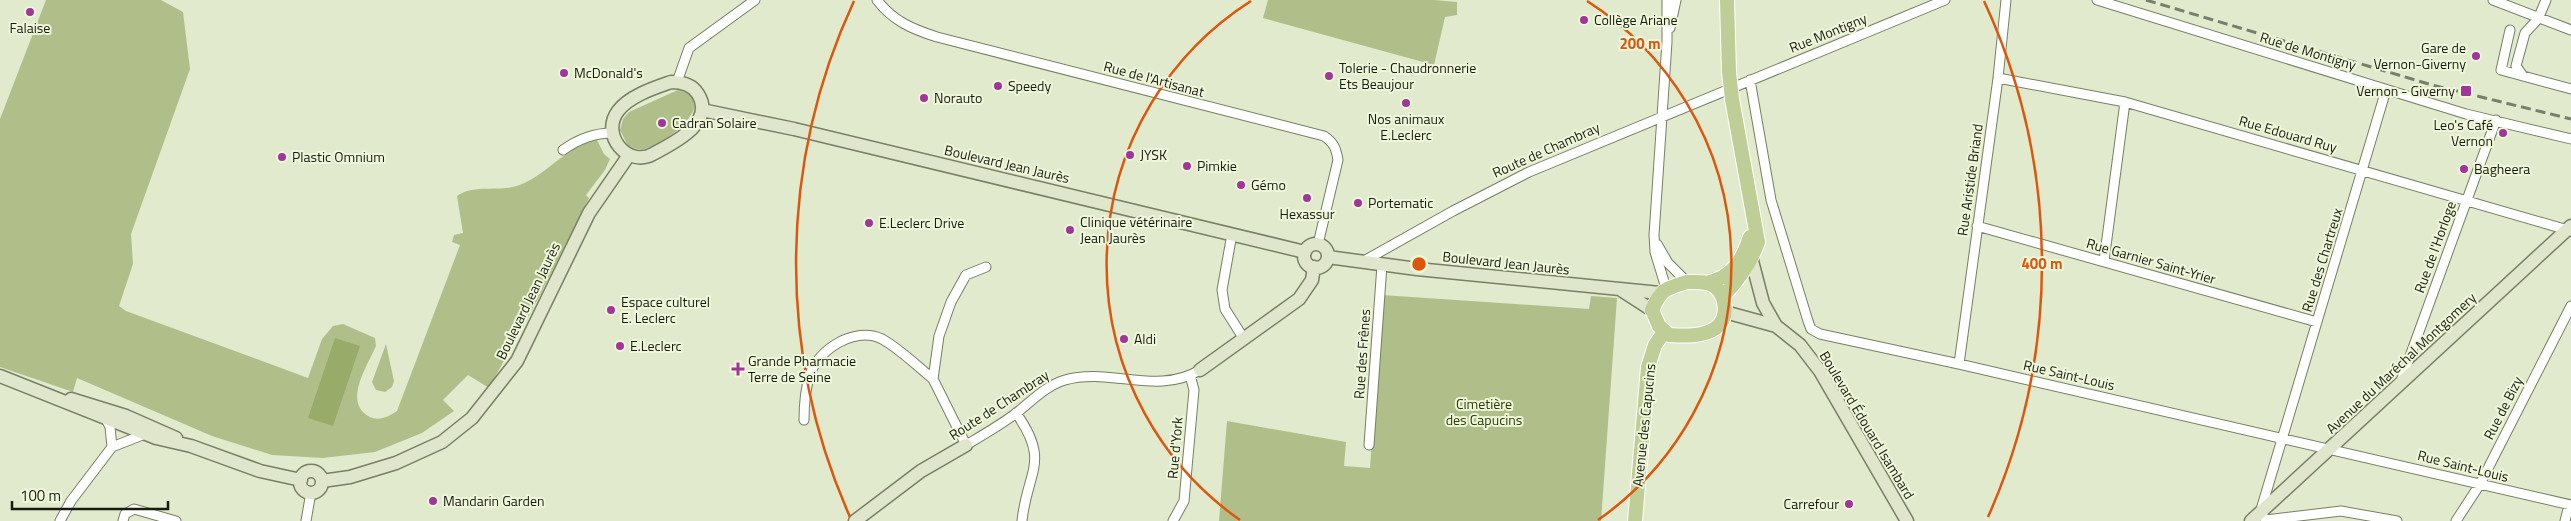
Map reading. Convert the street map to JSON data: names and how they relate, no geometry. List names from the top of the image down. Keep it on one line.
{"streets":{"main road":["Route de Chambray","Boulevard Jean Jaurès","Avenue du Maréchal Montgomery","Avenue des Capucins","Boulevard Édouard Isambard"],"street":["Rue Montigny","Rue de Montigny","Rue de l'Artisanat","Rue Edouard Ruy","Rue Aristide Briand","Rue de l'Horloge","Rue des Chartreux","Rue Garnier Saint-Yrier","Rue des Frênes","Rue Saint-Louis","Rue de Bizy","Rue d'York"]},"crossings":[["Rue Montigny","Route de Chambray"],["Rue Montigny","Rue Saint-Louis"],["Rue de Montigny","Rue de l'Horloge"],["Rue de Montigny","Rue des Chartreux"],["Rue de l'Artisanat","Route de Chambray"],["Rue de l'Artisanat","Boulevard Jean Jaurès"],["Rue Edouard Ruy","Rue Aristide Briand"],["Rue Edouard Ruy","Rue de l'Horloge"],["Rue Edouard Ruy","Rue des Chartreux"],["Rue Edouard Ruy","Avenue du Maréchal Montgomery"],["Route de Chambray","Boulevard Jean Jaurès"],["Route de Chambray","Rue Saint-Louis"],["Route de Chambray","Rue d'York"],["Boulevard Jean Jaurès","Rue des Frênes"],["Boulevard Jean Jaurès","Avenue des Capucins"],["Boulevard Jean Jaurès","Boulevard Édouard Isambard"],["Rue Aristide Briand","Rue Garnier Saint-Yrier"],["Rue Aristide Briand","Rue Saint-Louis"],["Rue de l'Horloge","Avenue du Maréchal Montgomery"],["Rue des Chartreux","Rue Garnier Saint-Yrier"],["Rue des Chartreux","Avenue du Maréchal Montgomery"],["Rue des Chartreux","Rue Saint-Louis"],["Avenue du Maréchal Montgomery","Rue Saint-Louis"],["Rue Saint-Louis","Rue de Bizy"],["Avenue des Capucins","Boulevard Édouard Isambard"]],"parks":["Cimetière des Capucins"],"places":{"other":["Falaise","Collège Ariane","Gare de Vernon-Giverny","McDonald's","Tolerie - Chaudronnerie Ets Beaujour","Speedy","Norauto","Nos animaux E.Leclerc","Cadran Solaire","Leo's Café Vernon","JYSK","Plastic Omnium","Pimkie","Bagheera","Gémo","Hexassur","Portematic","E.Leclerc Drive","Clinique vétérinaire Jean Jaurès","Espace culturel E. Leclerc","Aldi","E.Leclerc","Mandarin Garden","Carrefour"],"transit":["Vernon - Giverny"],"health":["Grande Pharmacie Terre de Seine"]},"scale_bar":"100 m","rings":["200 m","400 m"]}
